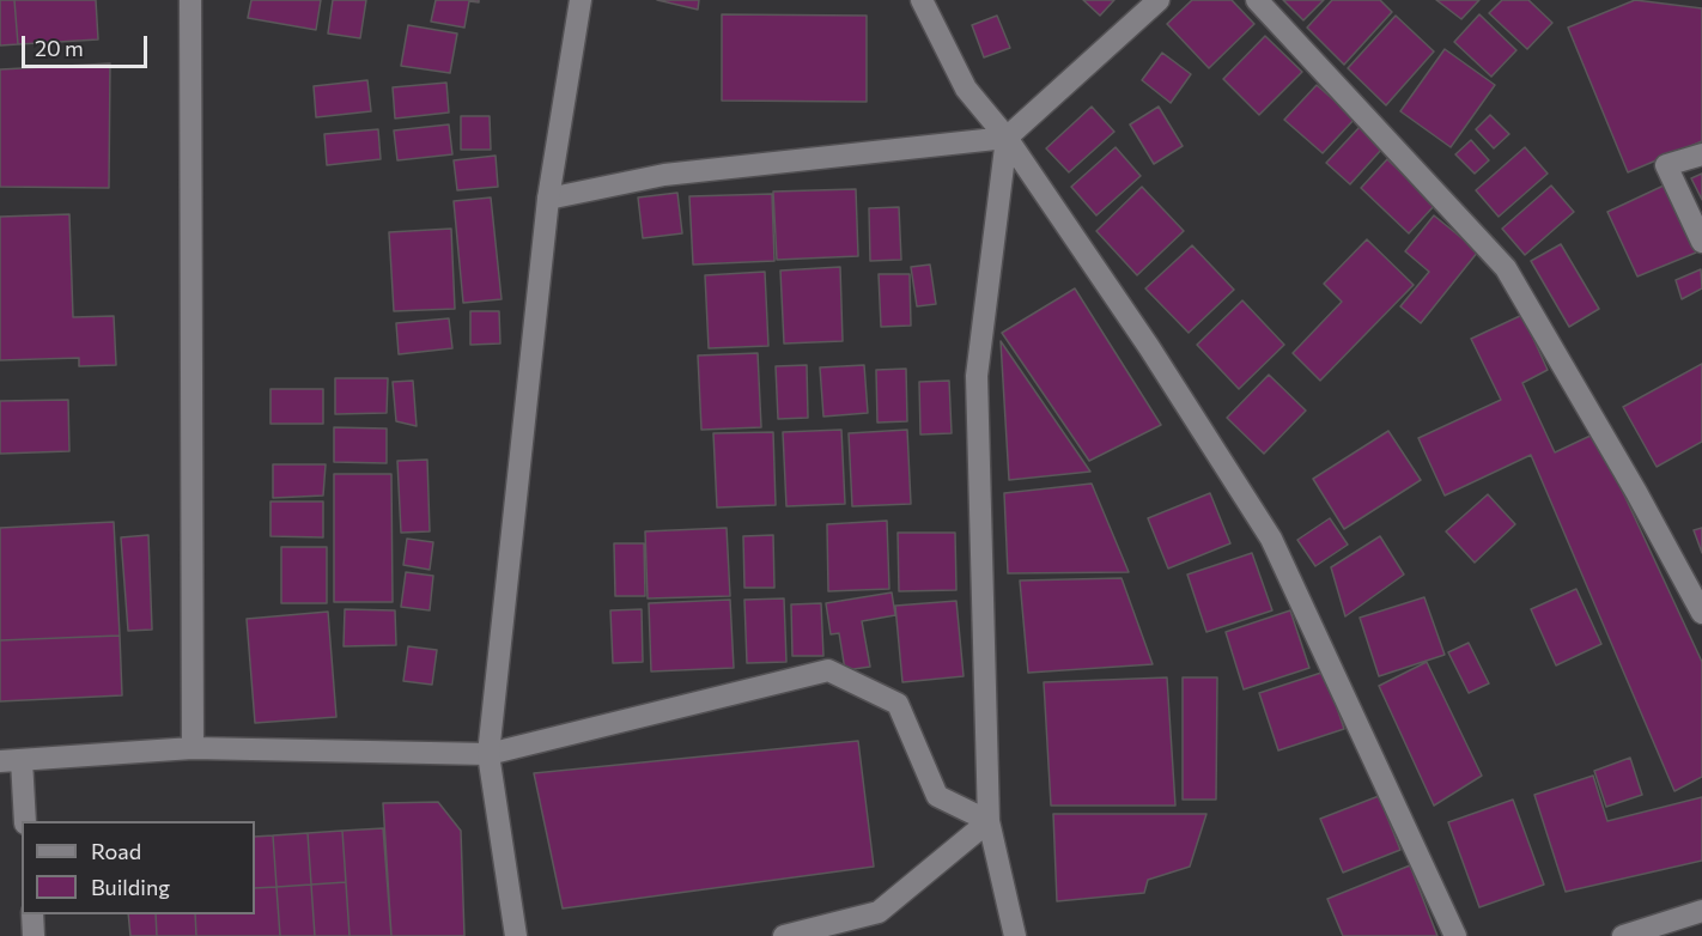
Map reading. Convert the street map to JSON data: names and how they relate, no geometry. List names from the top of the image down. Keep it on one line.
{"legend":["Road","Building"],"scale_bar":"20 m"}
